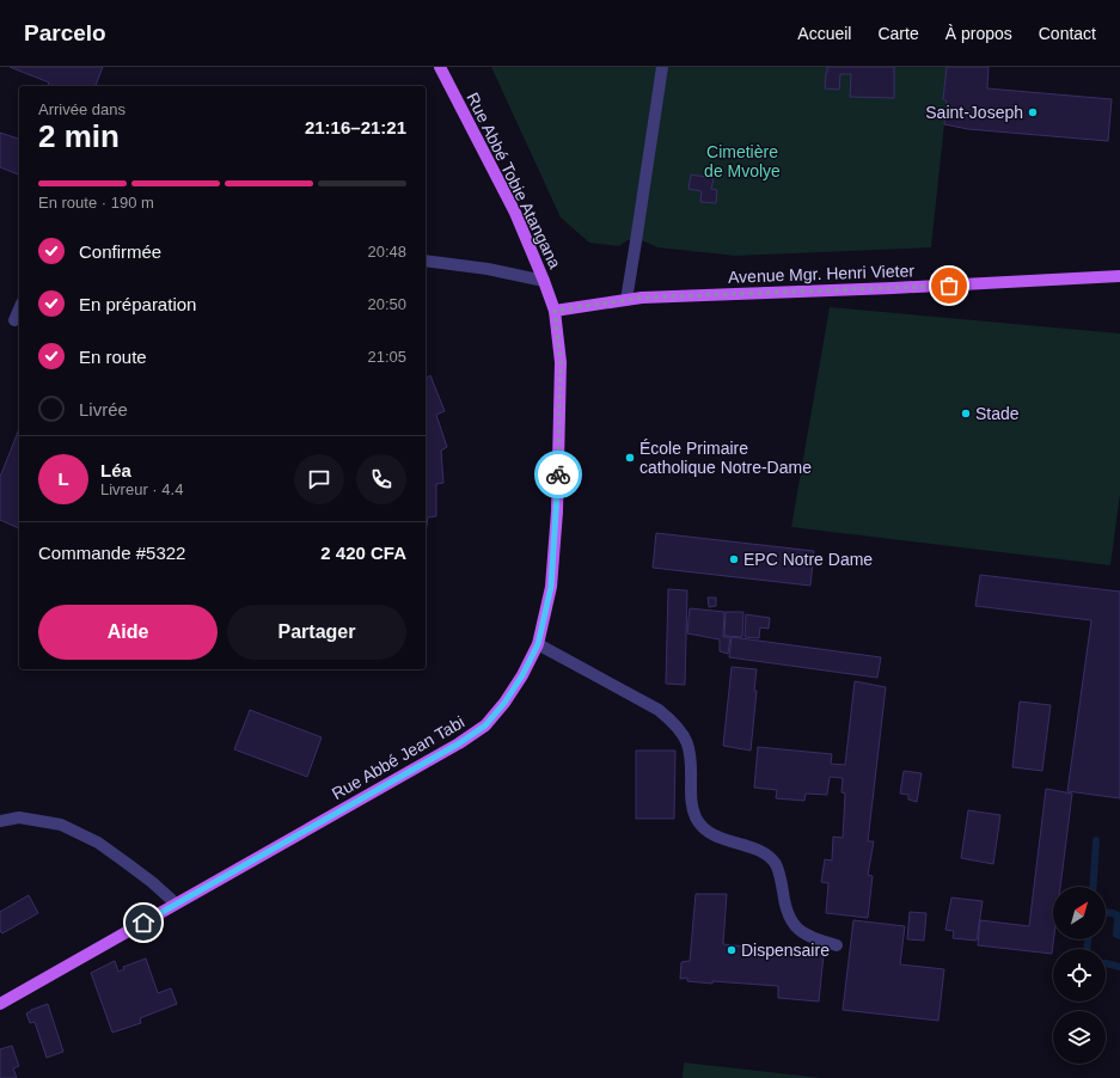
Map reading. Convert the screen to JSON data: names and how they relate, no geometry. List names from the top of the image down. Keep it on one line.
{"streets":{"main road":["Rue Abbé Tobie Atangana","Avenue Mgr. Henri Vieter","Rue Abbé Jean Tabi"]},"crossings":[["Rue Abbé Tobie Atangana","Avenue Mgr. Henri Vieter"],["Rue Abbé Tobie Atangana","Rue Abbé Jean Tabi"],["Avenue Mgr. Henri Vieter","Rue Abbé Jean Tabi"]],"parks":["Cimetière de Mvolye"],"places":["Saint-Joseph","Stade","École Primaire catholique Notre-Dame","EPC Notre Dame","Dispensaire"],"north":"top right","page":{"header":"Parcelo","nav":["Accueil","Carte","À propos","Contact"],"heading":["2 min","Arrivée dans","21:16–21:21"],"panel":["Léa","Livreur · 4.4","Commande #5322","2 420 CFA"],"bar":"En route · 190 m","list":[["Confirmée","20:48"],["En préparation","20:50"],["En route","21:05"],"Livrée"],"round":"L","buttons":["Aide","Partager"]}}
